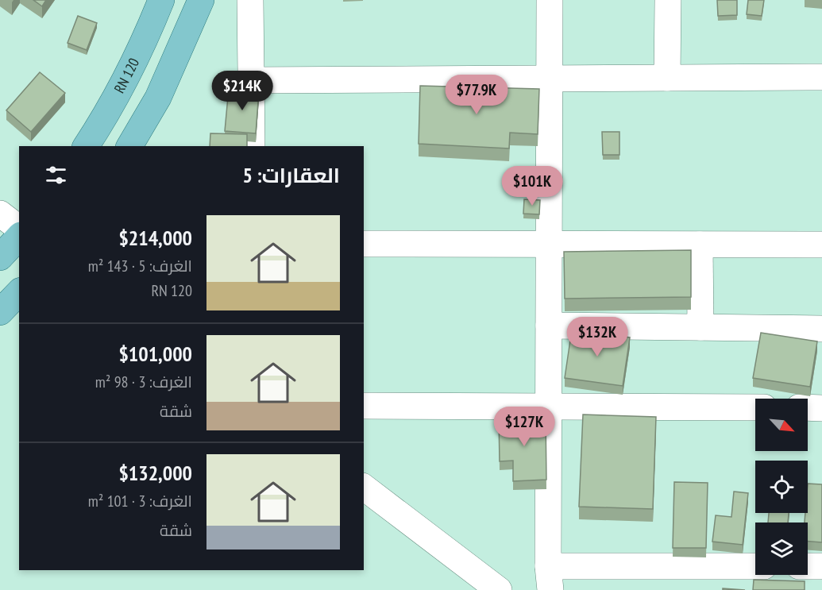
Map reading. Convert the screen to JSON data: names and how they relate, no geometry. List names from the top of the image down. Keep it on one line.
{"streets":{"main road":["RN 120"]},"north":"bottom right","page":{"price":["$214K","$77.9K","$101K","$132K","$127K"],"heading":"العقارات: 5","list":[{"name":"$214,000","note":"الغرف: 5 · 143 m² · RN 120"},{"name":"$101,000","note":"الغرف: 3 · 98 m² · شقة"},{"name":"$132,000","note":"الغرف: 3 · 101 m² · شقة"}]}}
